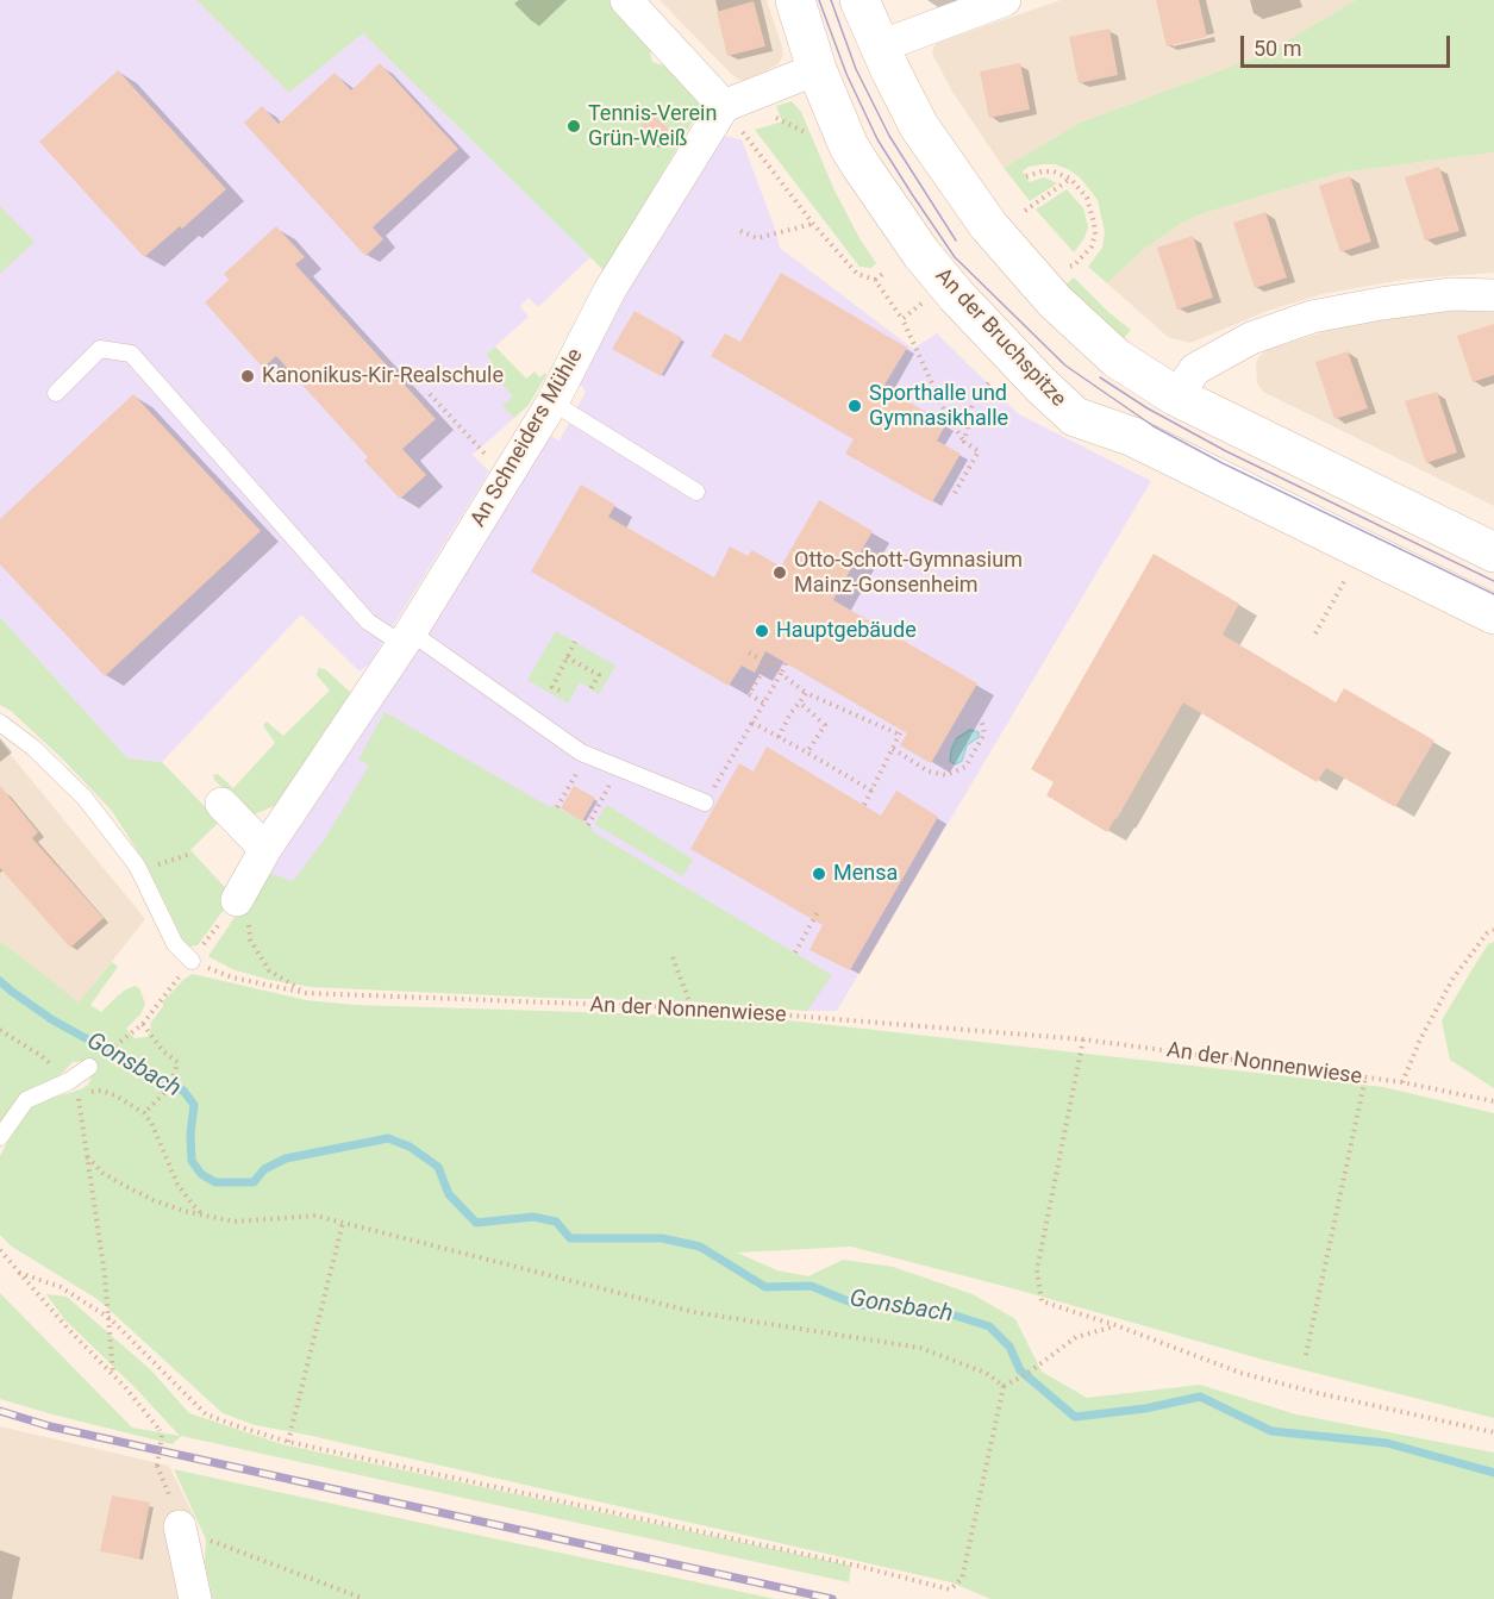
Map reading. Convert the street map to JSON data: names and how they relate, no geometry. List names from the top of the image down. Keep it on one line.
{"streets":{"main road":["An der Bruchspitze"],"street":["An Schneiders Mühle"],"path":["An der Nonnenwiese"]},"water":["Gonsbach"],"places":["Tennis-Verein Grün-Weiß","Kanonikus-Kir-Realschule","Sporthalle und Gymnasikhalle","Otto-Schott-Gymnasium Mainz-Gonsenheim","Hauptgebäude","Mensa"],"scale_bar":"50 m"}
